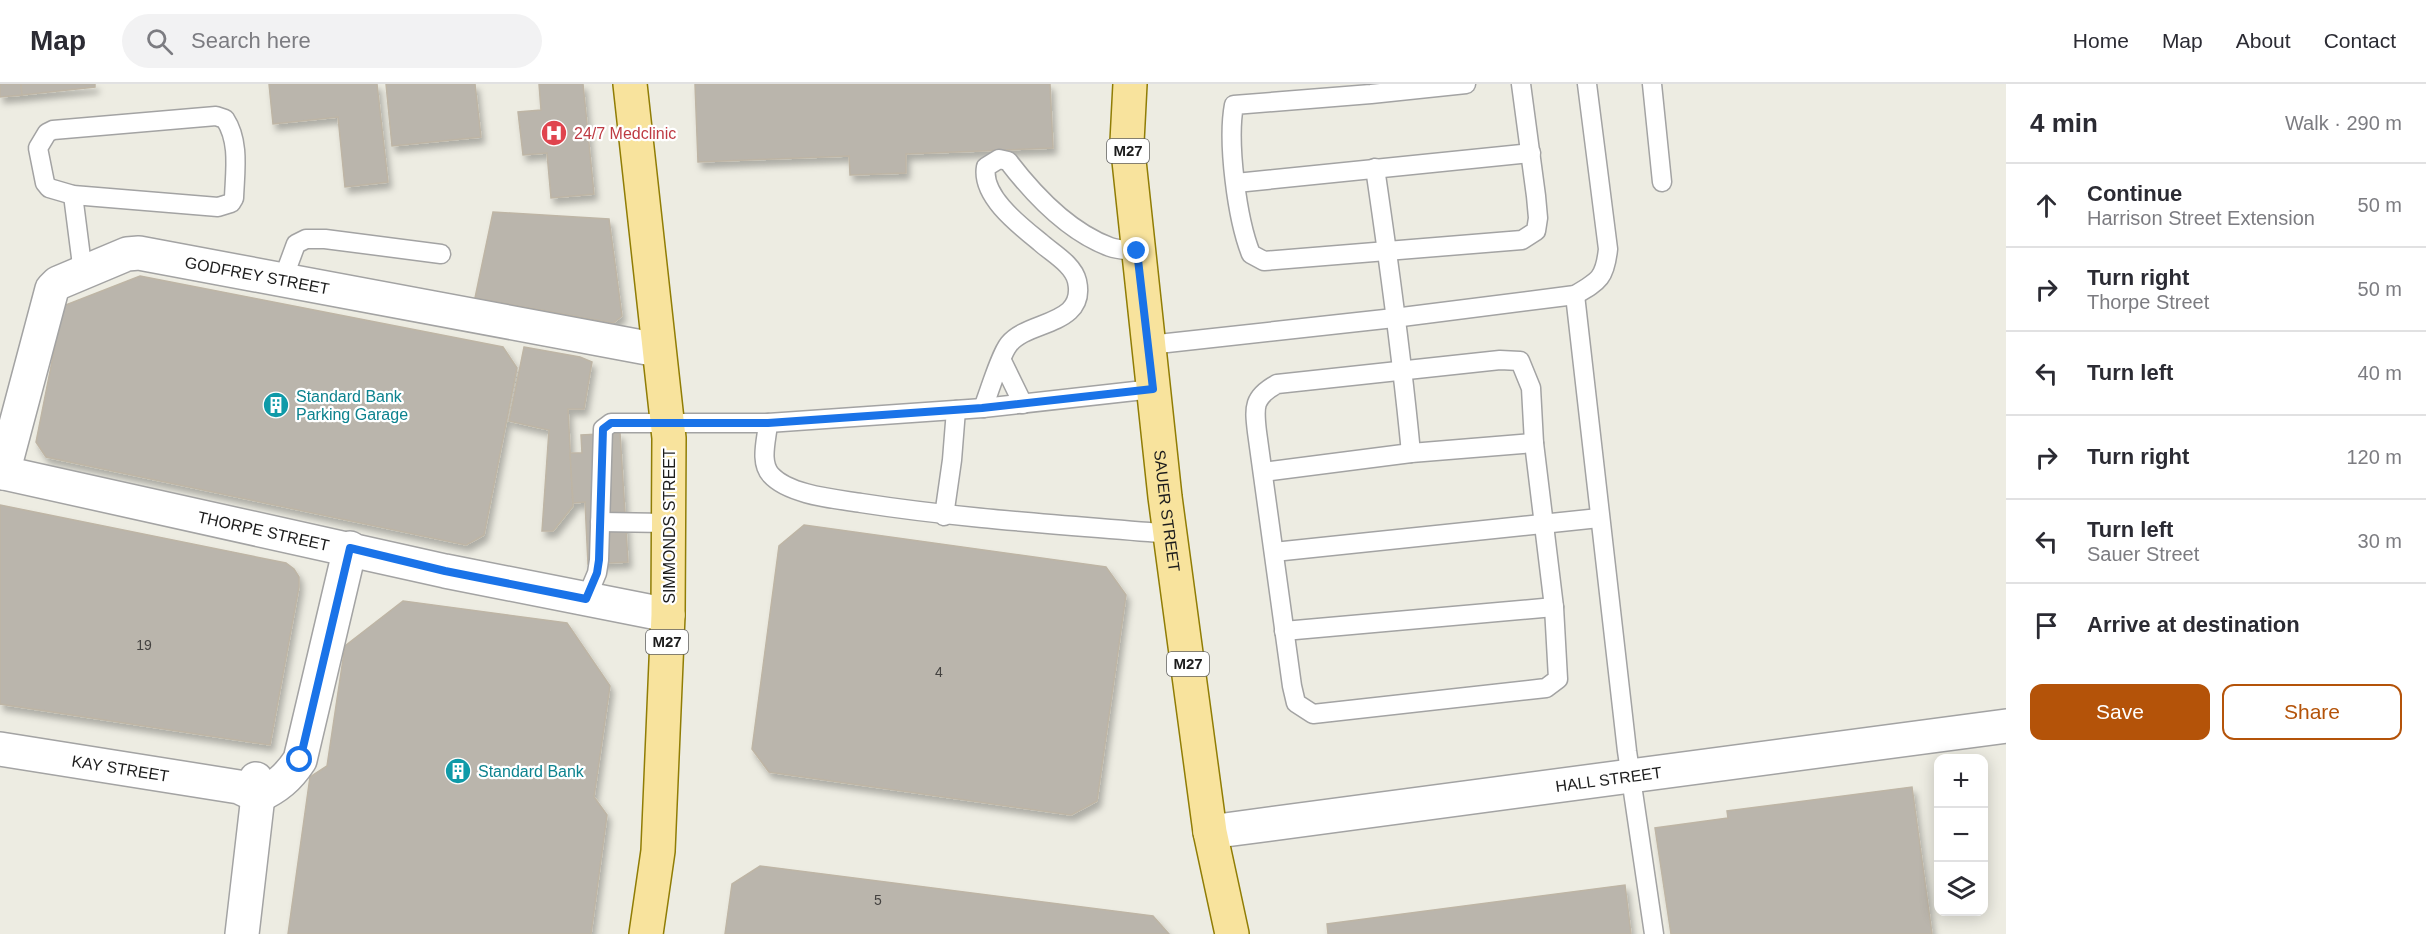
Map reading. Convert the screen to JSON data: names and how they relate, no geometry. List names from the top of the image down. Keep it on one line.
{"streets":{"main road":["M27","SAUER STREET","SIMMONDS STREET"],"street":["GODFREY STREET","THORPE STREET","KAY STREET","HALL STREET"]},"crossings":[["GODFREY STREET","SIMMONDS STREET"],["GODFREY STREET","THORPE STREET"],["SAUER STREET","HALL STREET"],["SIMMONDS STREET","THORPE STREET"]],"places":{"hospital":["24/7 Medclinic"],"building":["Standard Bank Parking Garage","Standard Bank"]},"house_numbers":["19","4","5"],"page":{"header":"Map","search":"Search here","nav":["Home","Map","About","Contact"],"heading":["4 min","Walk · 290 m"],"list":[["Continue","Harrison Street Extension","50 m"],["Turn right","Thorpe Street","50 m"],["Turn left","40 m"],["Turn right","120 m"],["Turn left","Sauer Street","30 m"],"Arrive at destination"],"buttons":["Save","Share"],"map_buttons":["+","−"]}}
